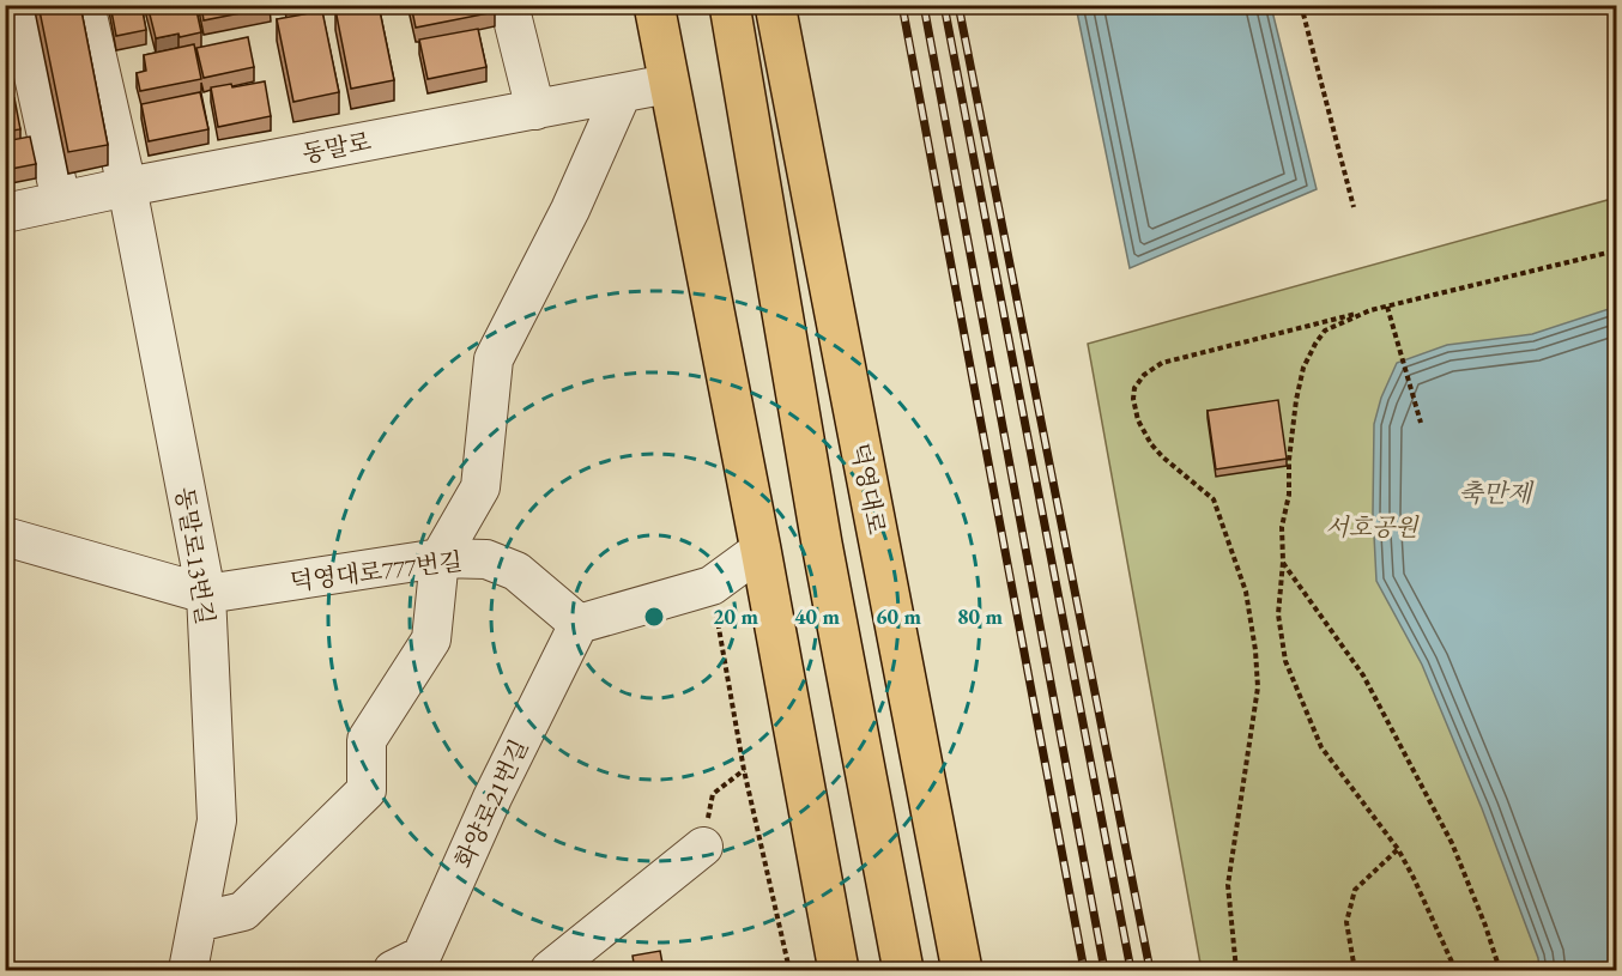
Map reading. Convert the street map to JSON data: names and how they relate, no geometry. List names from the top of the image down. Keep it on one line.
{"streets":{"main road":["덕영대로"],"street":["동말로","동말로13번길","덕영대로777번길","화양로21번길"]},"crossings":[["동말로","동말로13번길"],["동말로13번길","덕영대로777번길"],["덕영대로777번길","화양로21번길"]],"water":["축만제"],"parks":["서호공원"],"rings":["20 m","40 m","60 m","80 m"]}
